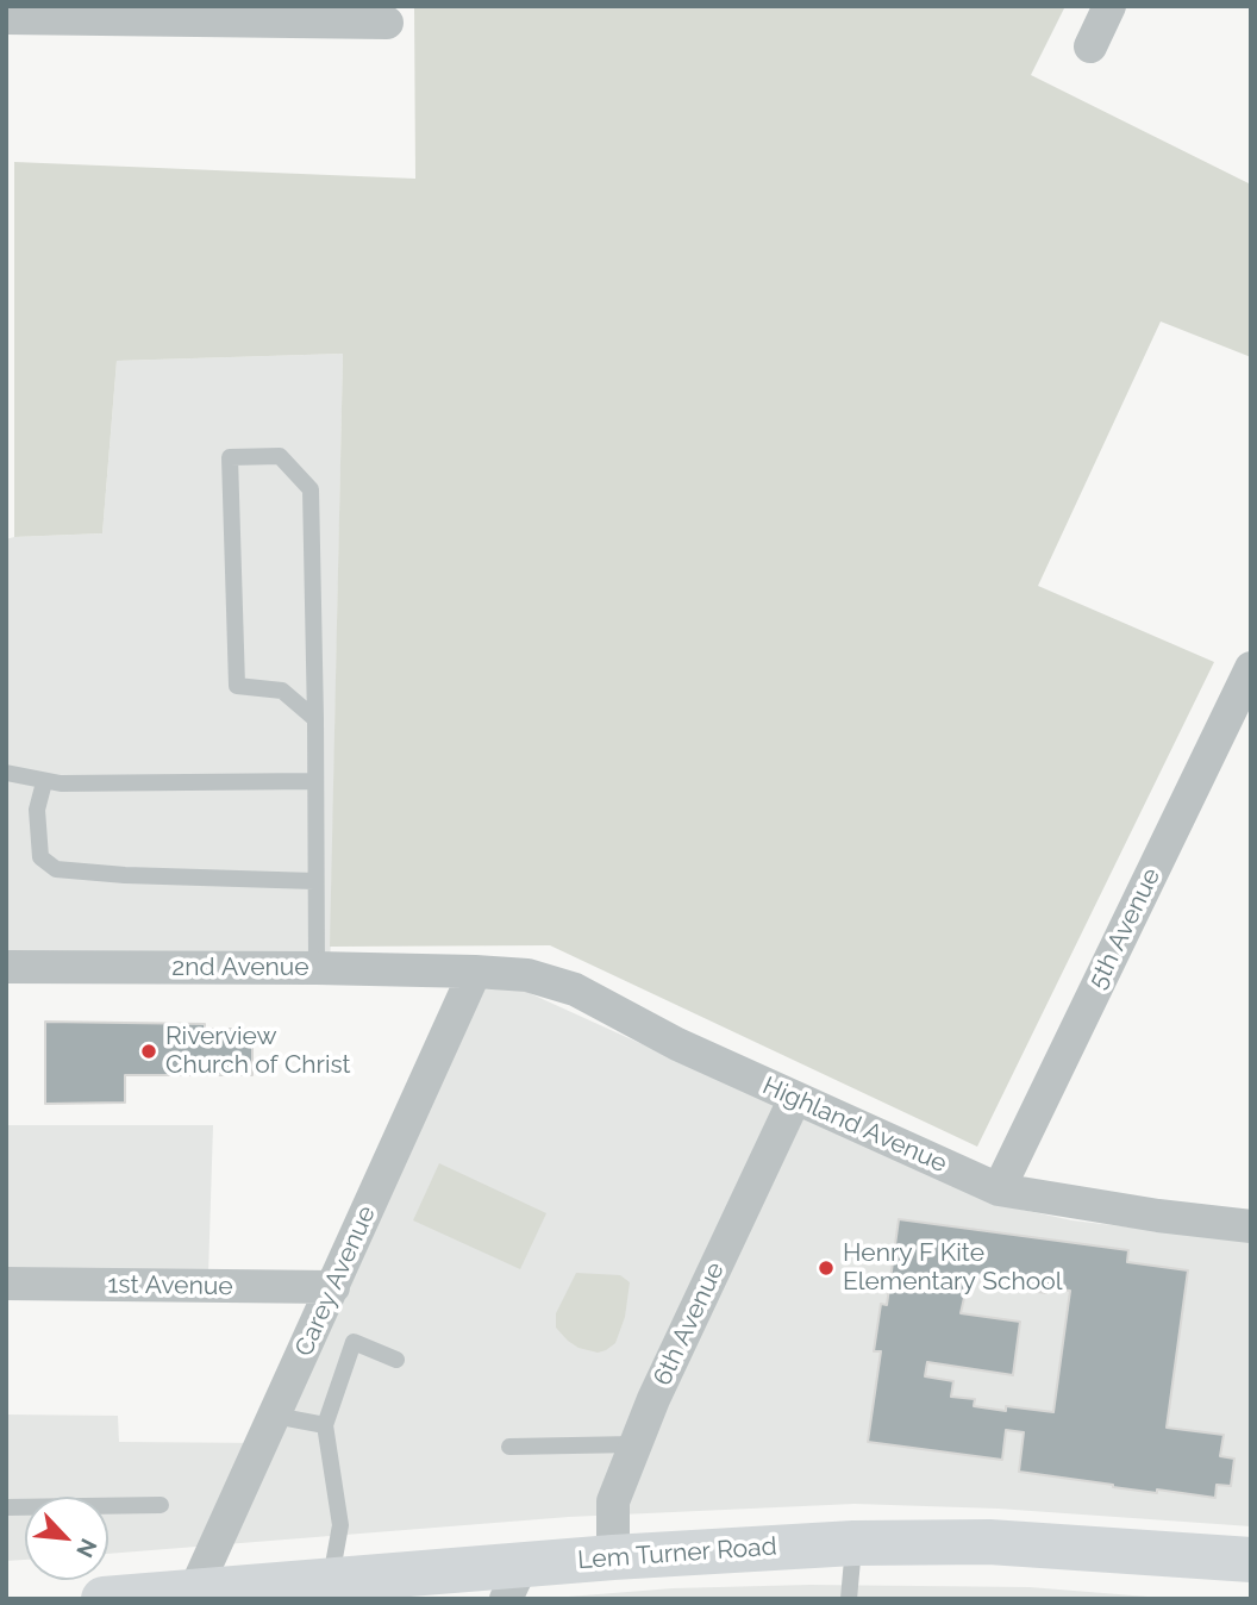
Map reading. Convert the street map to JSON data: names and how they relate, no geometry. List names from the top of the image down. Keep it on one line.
{"streets":{"main road":["Lem Turner Road"],"street":["5th Avenue","2nd Avenue","Highland Avenue","Carey Avenue","1st Avenue","6th Avenue"]},"crossings":[["5th Avenue","Highland Avenue"],["2nd Avenue","Highland Avenue"],["2nd Avenue","Carey Avenue"],["Highland Avenue","Carey Avenue"],["Highland Avenue","6th Avenue"],["Carey Avenue","1st Avenue"],["Carey Avenue","Lem Turner Road"],["6th Avenue","Lem Turner Road"]],"places":["Riverview Church of Christ","Henry F Kite Elementary School"],"north":"bottom right"}
